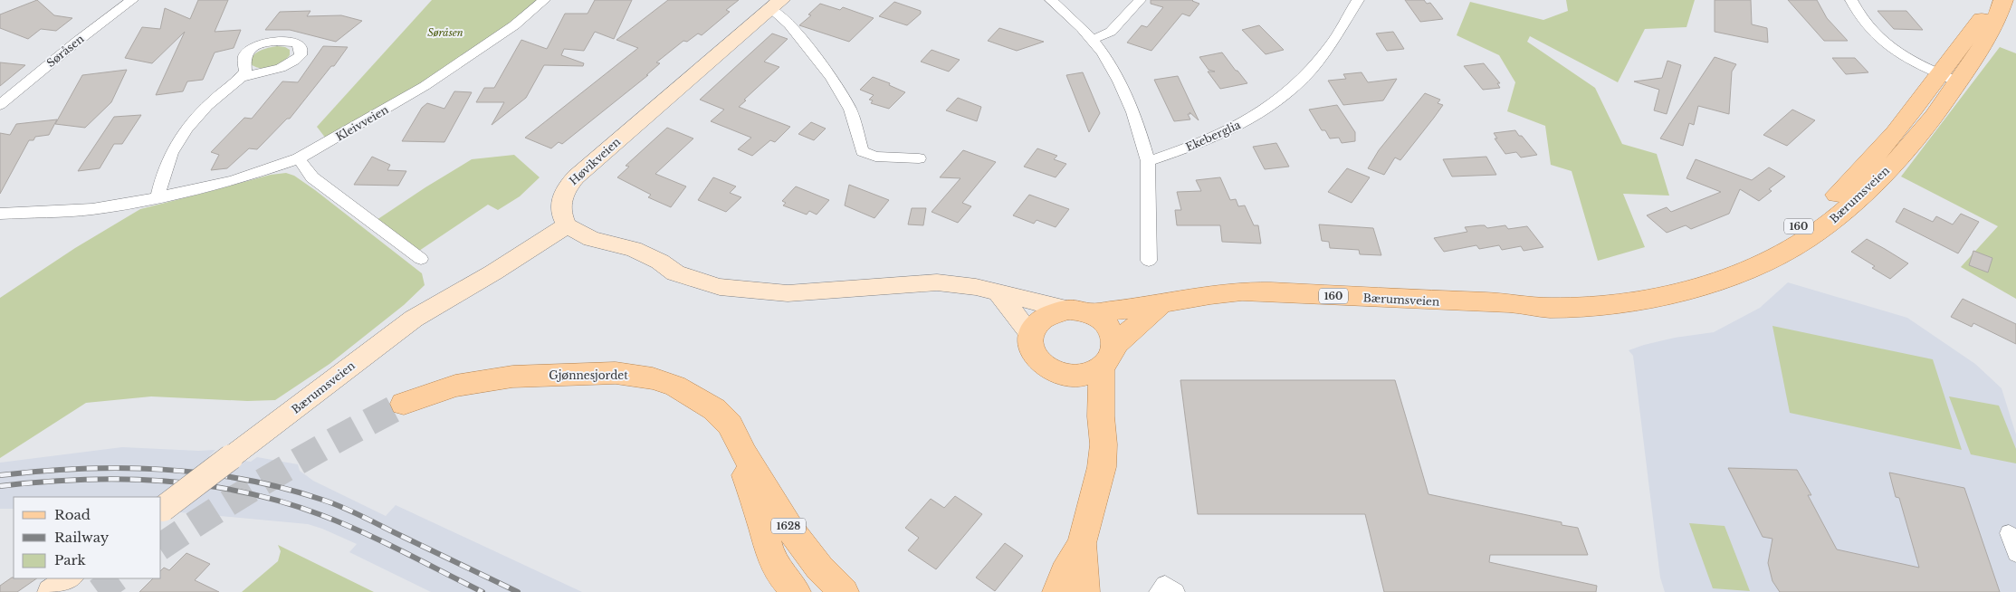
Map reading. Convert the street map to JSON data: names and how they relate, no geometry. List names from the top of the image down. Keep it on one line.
{"streets":{"main road":["Høvikveien","Bærumsveien","160","Gjønnesjordet","1628"],"street":["Søråsen","Kleivveien","Ekeberglia"]},"crossings":[["Høvikveien","Bærumsveien"],["Bærumsveien","160"]],"parks":["Søråsen"],"legend":["Road","Railway","Park"]}
